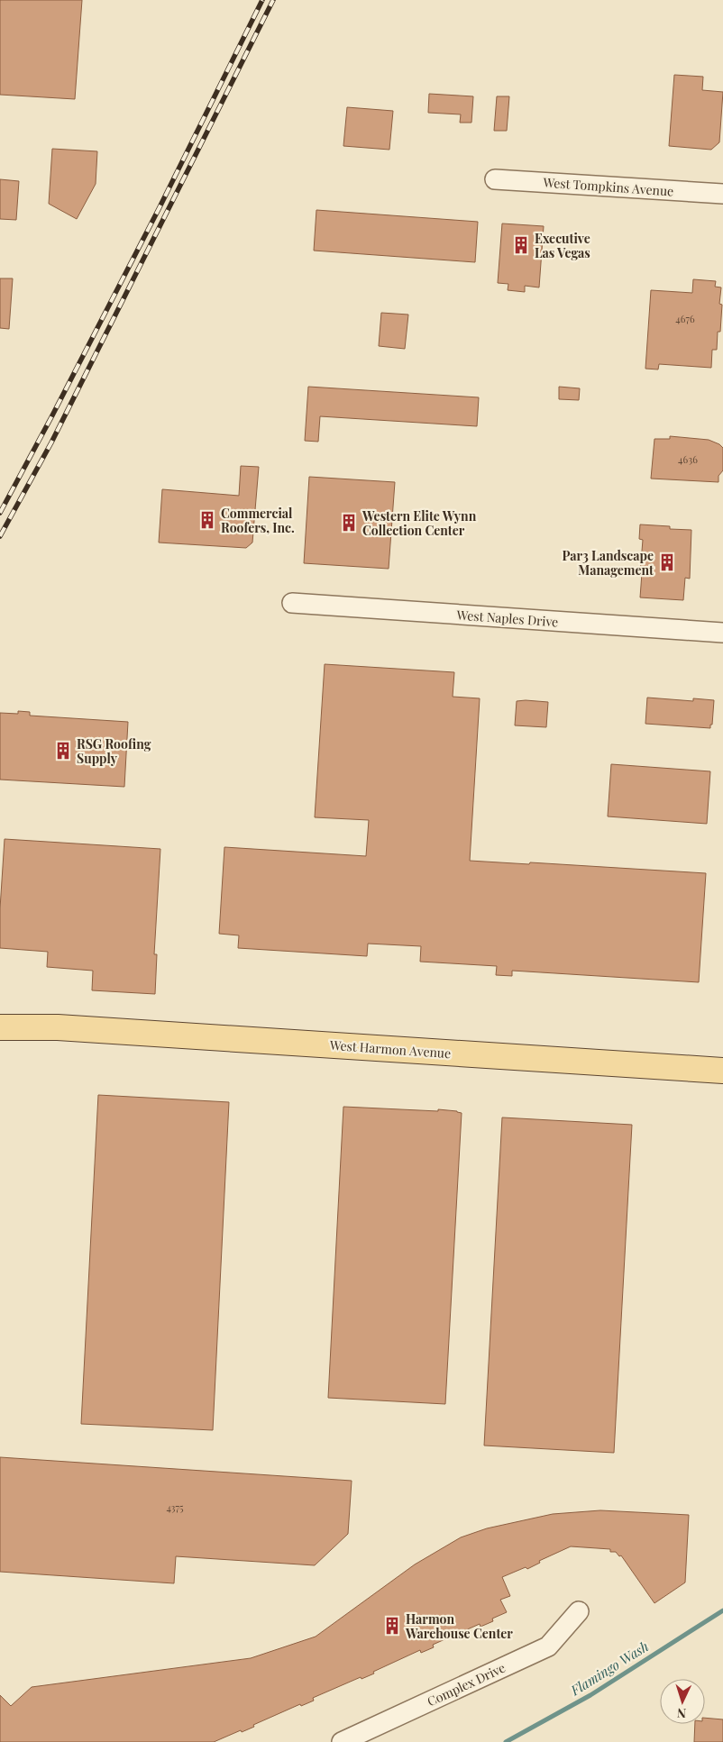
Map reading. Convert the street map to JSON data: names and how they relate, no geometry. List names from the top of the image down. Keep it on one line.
{"streets":{"main road":["West Harmon Avenue"],"street":["West Tompkins Avenue","West Naples Drive","Complex Drive"]},"water":["Flamingo Wash"],"places":{"building":["Executive Las Vegas","Commercial Roofers, Inc.","Western Elite Wynn Collection Center","Par3 Landscape Management","RSG Roofing Supply","Harmon Warehouse Center"]},"house_numbers":["4676","4636","4375"],"north":"bottom"}
